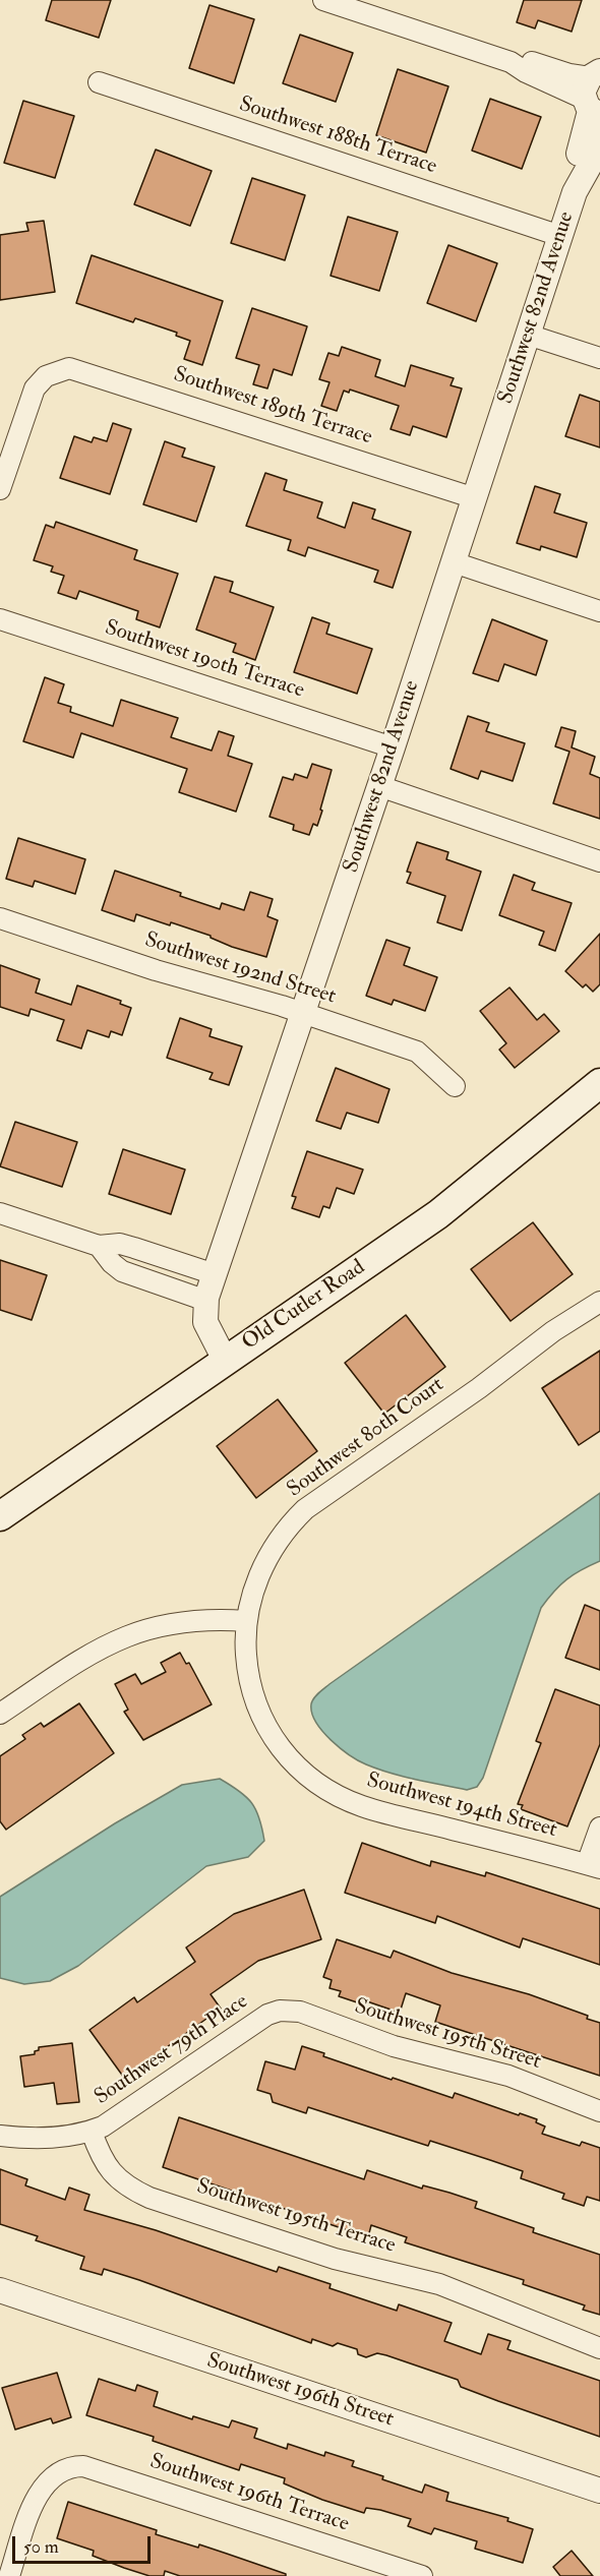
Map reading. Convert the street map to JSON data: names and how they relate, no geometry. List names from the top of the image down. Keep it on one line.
{"streets":{"main road":["Old Cutler Road"],"street":["Southwest 188th Terrace","Southwest 82nd Avenue","Southwest 189th Terrace","Southwest 190th Terrace","Southwest 192nd Street","Southwest 80th Court","Southwest 194th Street","Southwest 195th Street","Southwest 79th Place","Southwest 195th Terrace","Southwest 196th Street","Southwest 196th Terrace"]},"crossings":[["Southwest 188th Terrace","Southwest 82nd Avenue"],["Southwest 82nd Avenue","Southwest 189th Terrace"],["Southwest 82nd Avenue","Southwest 190th Terrace"],["Southwest 82nd Avenue","Southwest 192nd Street"],["Southwest 82nd Avenue","Old Cutler Road"],["Southwest 80th Court","Southwest 194th Street"],["Southwest 195th Street","Southwest 79th Place"],["Southwest 79th Place","Southwest 195th Terrace"]],"scale_bar":"50 m"}
